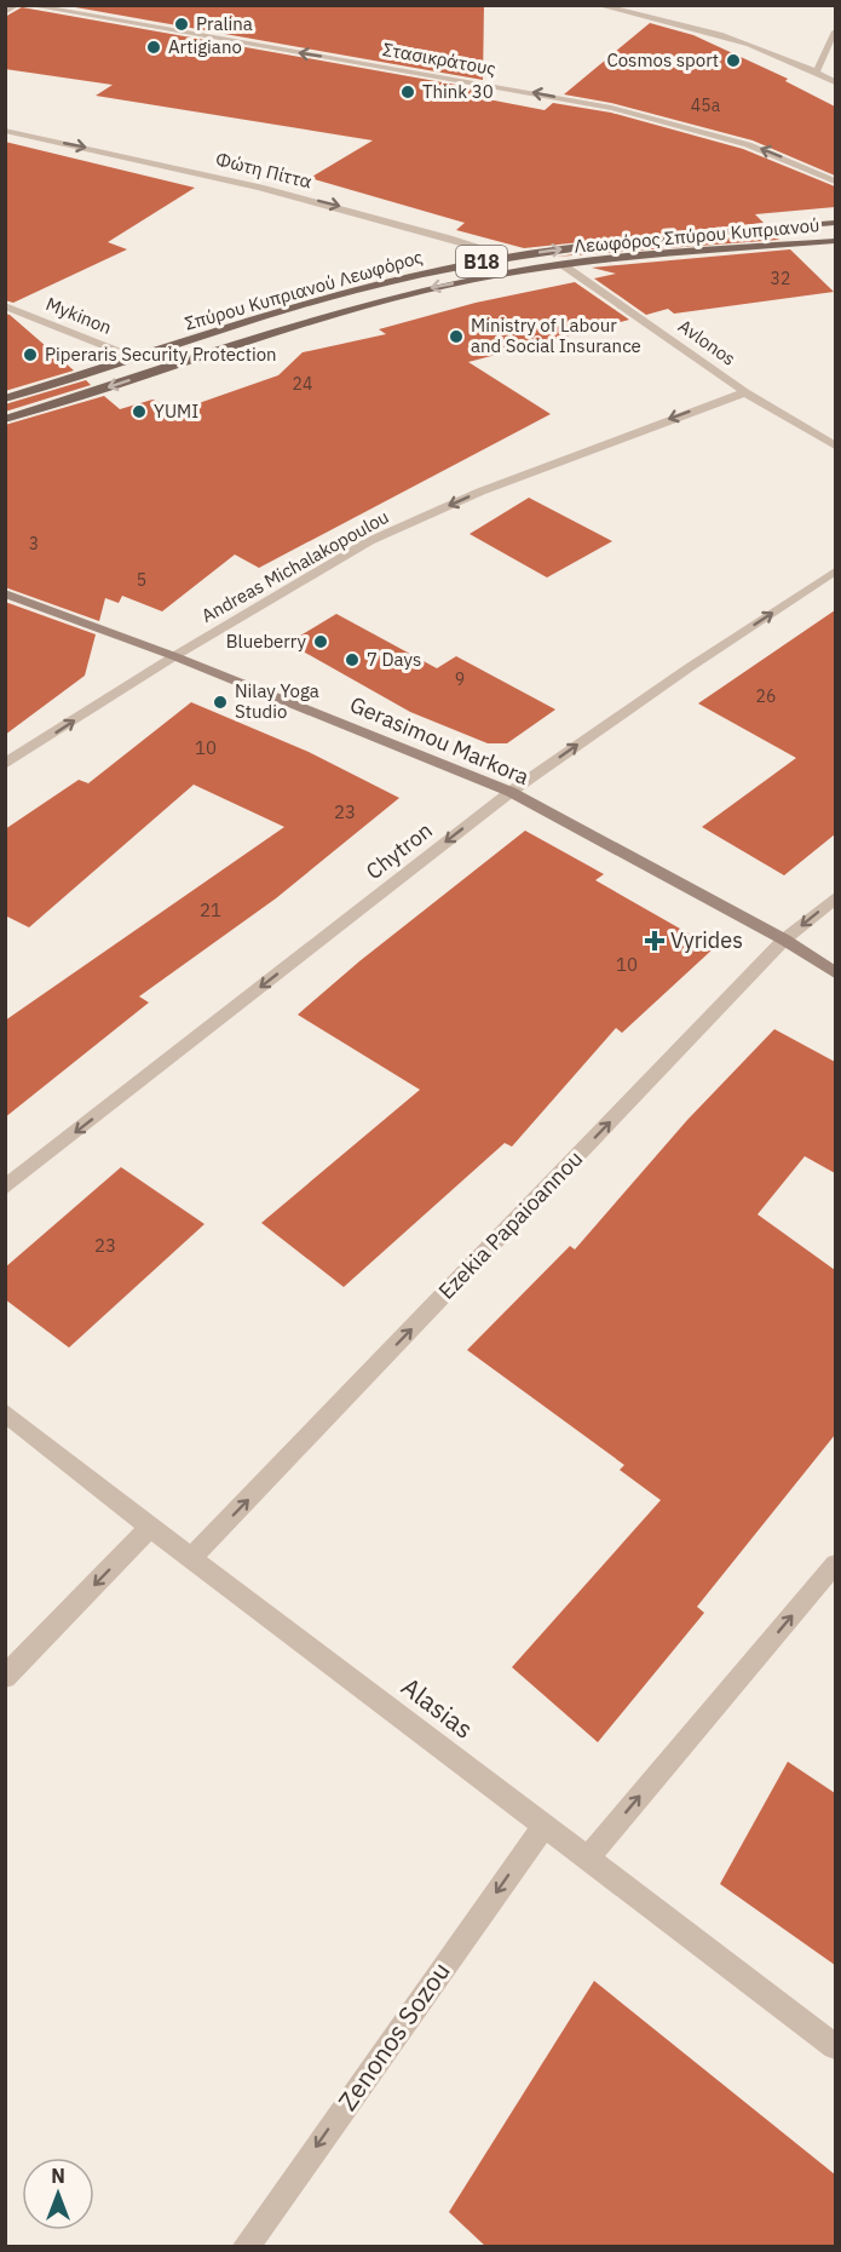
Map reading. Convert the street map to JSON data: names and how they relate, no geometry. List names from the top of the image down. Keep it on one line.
{"streets":{"main road":["Λεωφόρος Σπύρου Κυπριανού","B18","Σπύρου Κυπριανού Λεωφόρος"],"street":["Στασικράτους","Φώτη Πίττα","Mykinon","Avlonos","Andreas Michalakopoulou","Gerasimou Markora","Chytron","Ezekia Papaioannou","Alasias","Zenonos Sozou"]},"crossings":[["Φώτη Πίττα","Σπύρου Κυπριανού Λεωφόρος"],["Λεωφόρος Σπύρου Κυπριανού","Σπύρου Κυπριανού Λεωφόρος"],["Λεωφόρος Σπύρου Κυπριανού","Avlonos"],["Σπύρου Κυπριανού Λεωφόρος","Mykinon"],["Σπύρου Κυπριανού Λεωφόρος","Avlonos"],["Avlonos","Andreas Michalakopoulou"],["Andreas Michalakopoulou","Gerasimou Markora"],["Gerasimou Markora","Chytron"],["Gerasimou Markora","Ezekia Papaioannou"],["Ezekia Papaioannou","Alasias"],["Alasias","Zenonos Sozou"]],"one_way":["Στασικράτους","Φώτη Πίττα","Ezekia Papaioannou","Zenonos Sozou"],"places":{"other":["Pralina","Artigiano","Cosmos sport","Think 30","Ministry of Labour and Social Insurance","Piperaris Security Protection","YUMI","Blueberry","7 Days","Nilay Yoga Studio"],"health":["Vyrides"]},"house_numbers":["45a","32","24","3","5","9","26","10","23","21","10","23"],"north":"top"}
